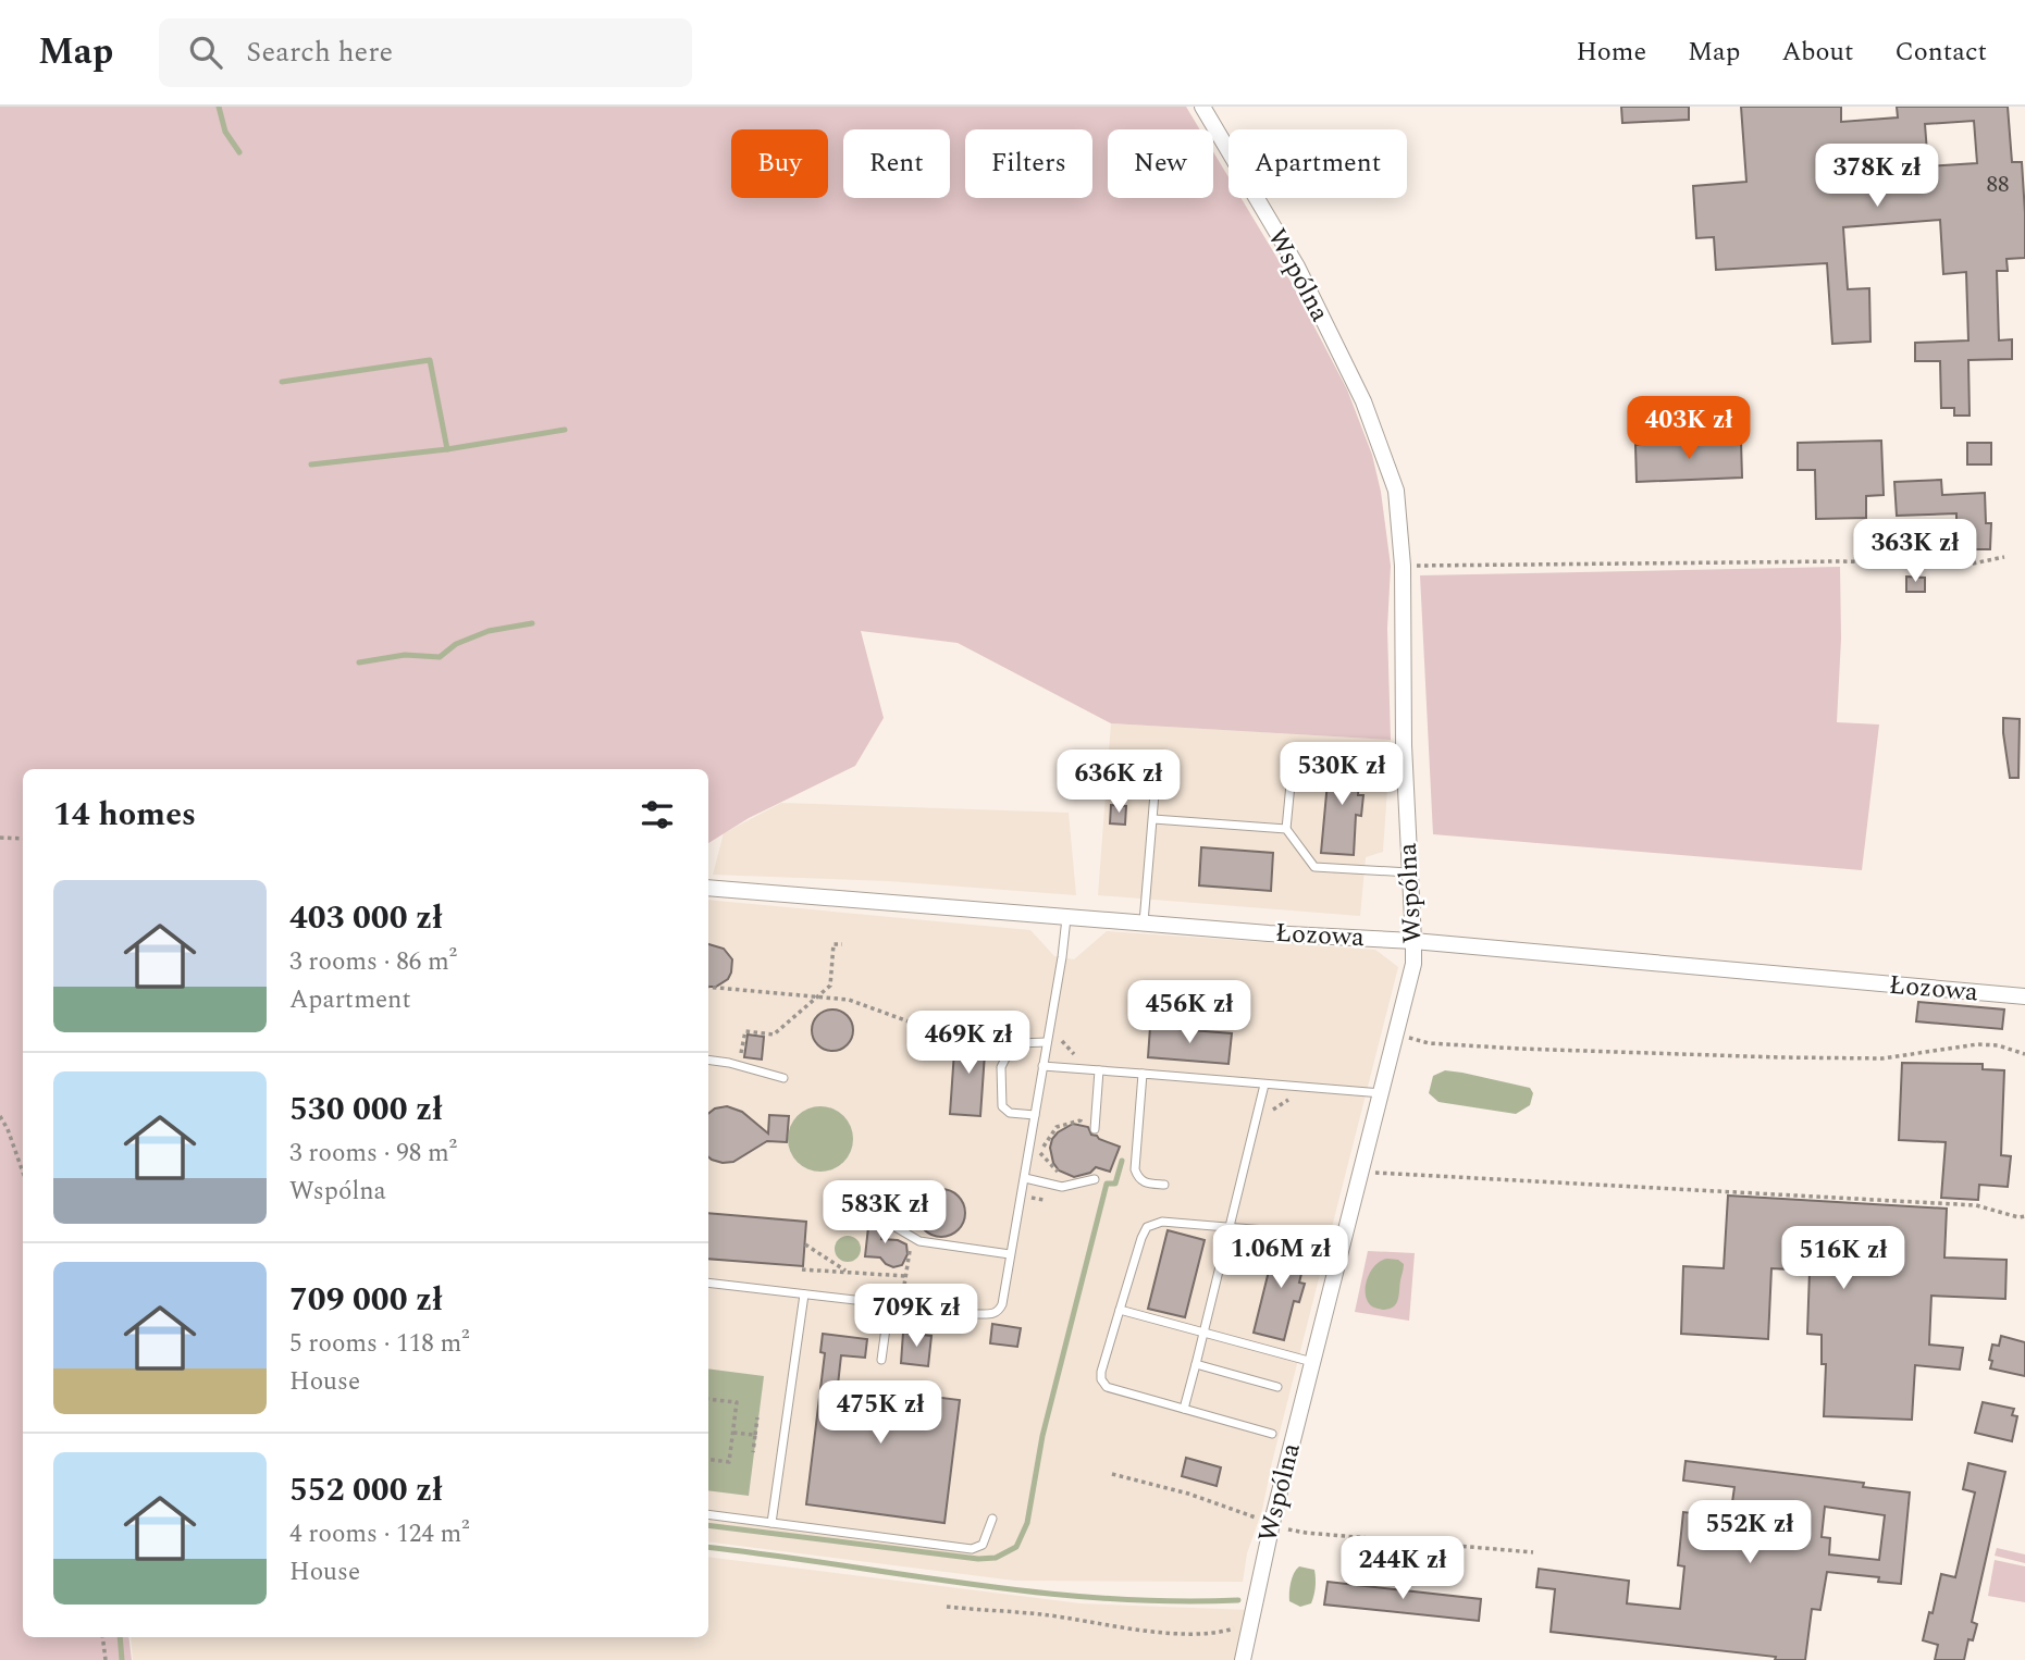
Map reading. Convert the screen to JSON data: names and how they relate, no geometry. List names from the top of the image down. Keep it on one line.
{"streets":{"street":["Wspólna","Łozowa"]},"crossings":[["Wspólna","Łozowa"]],"house_numbers":["88"],"page":{"header":"Map","search":"Search here","nav":["Home","Map","About","Contact"],"chip":["Buy","Rent","Filters","New","Apartment"],"price":["378K zł","403K zł","363K zł","530K zł","636K zł","456K zł","469K zł","583K zł","1.06M zł","516K zł","709K zł","475K zł","552K zł","244K zł"],"heading":"14 homes","list":[{"name":"403 000 zł","note":"3 rooms · 86 m² · Apartment"},{"name":"530 000 zł","note":"3 rooms · 98 m² · Wspólna"},{"name":"709 000 zł","note":"5 rooms · 118 m² · House"},{"name":"552 000 zł","note":"4 rooms · 124 m² · House"}]}}
